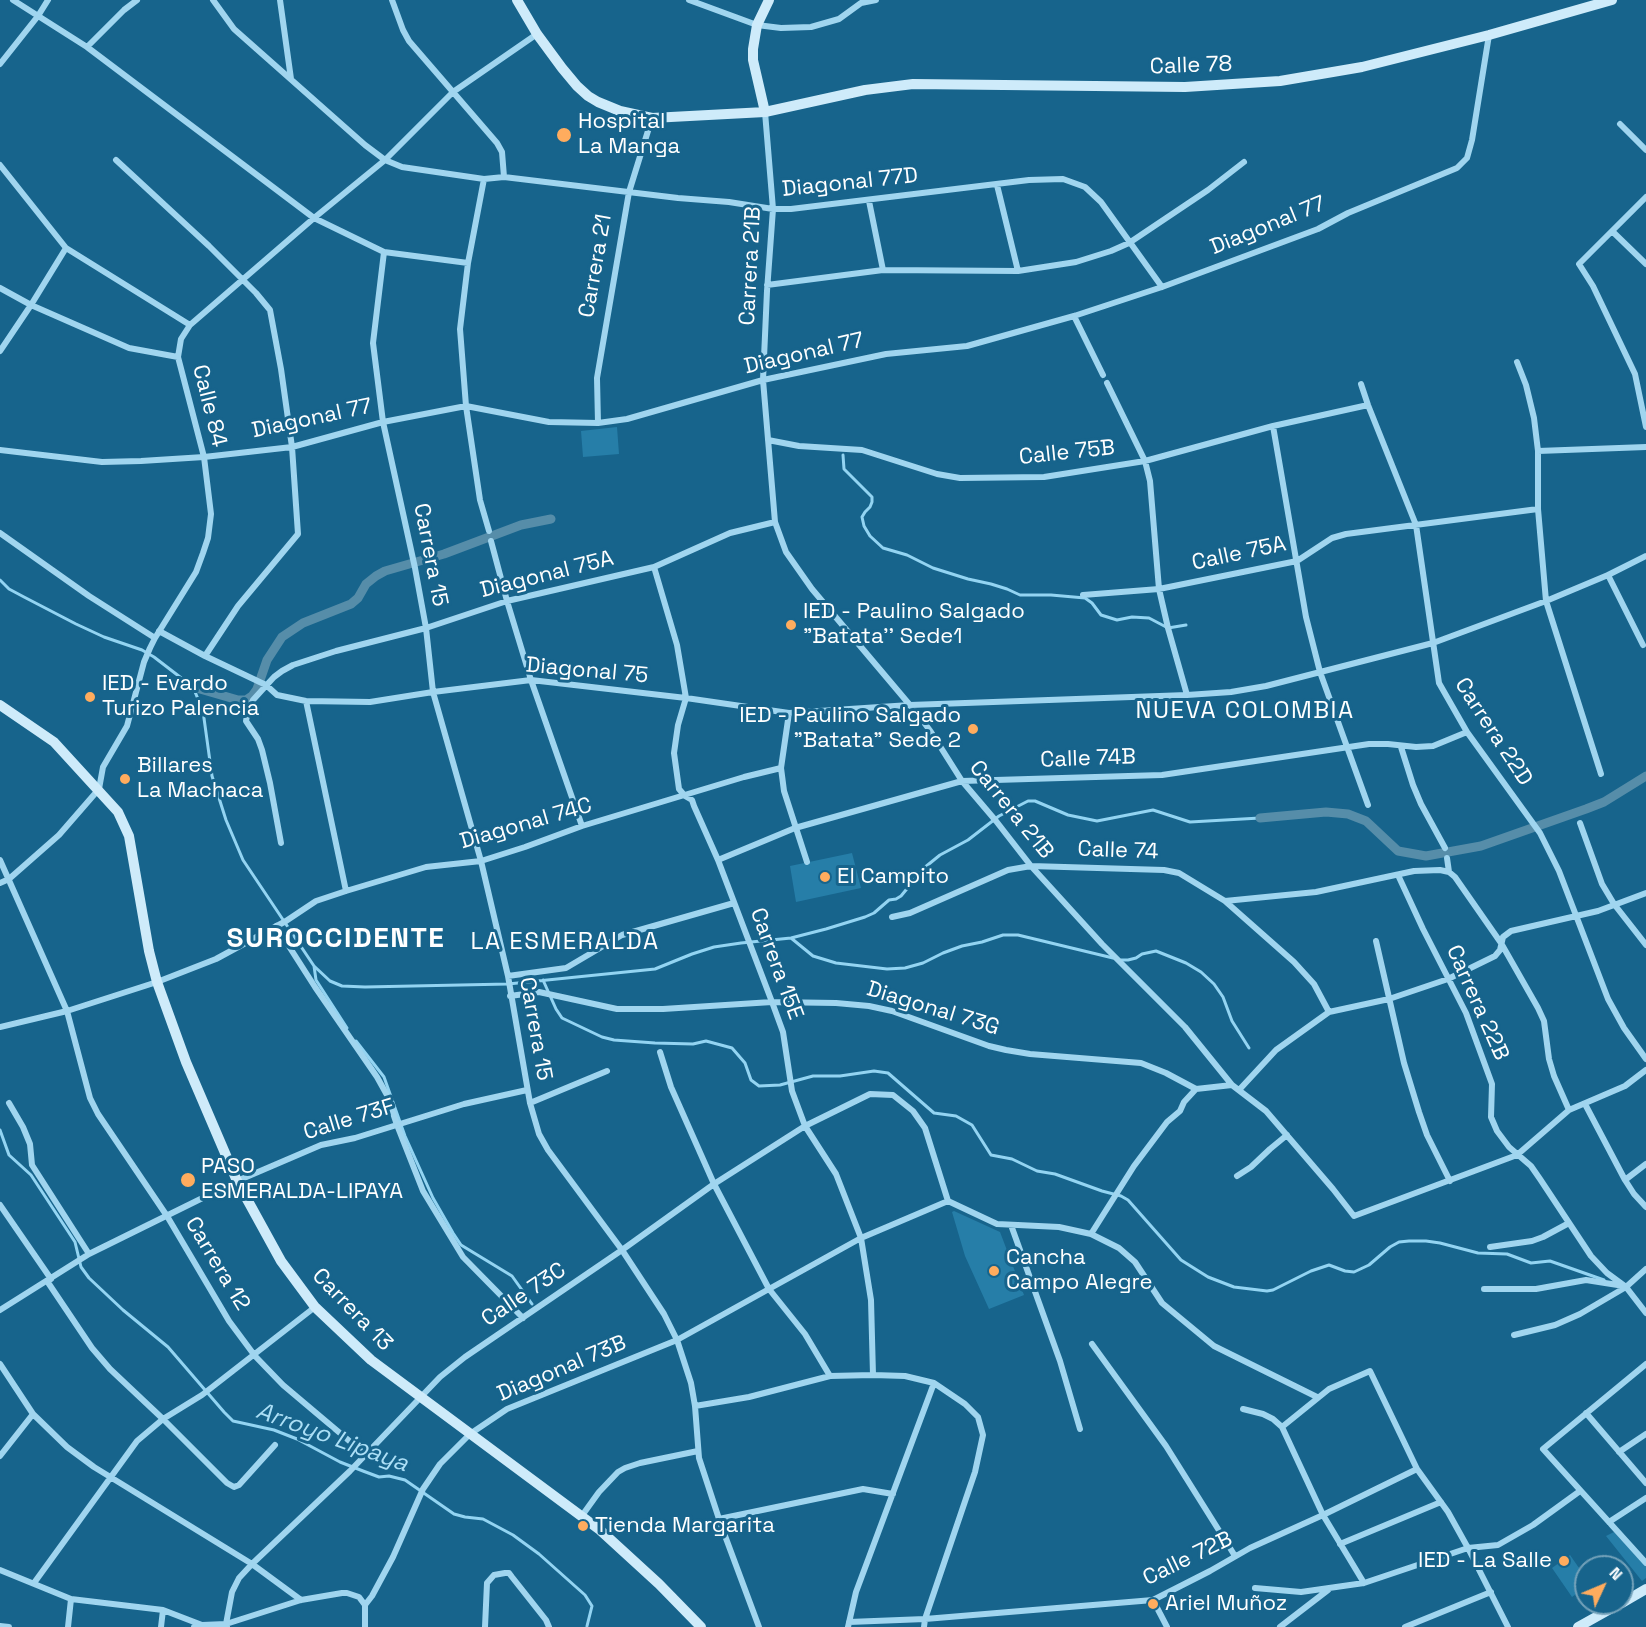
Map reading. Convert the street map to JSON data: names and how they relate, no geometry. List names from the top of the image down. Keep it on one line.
{"streets":{"street":["Calle 78","Diagonal 77D","Diagonal 77","Carrera 21","Carrera 21B","Calle 84","Calle 75B","Calle 75A","Carrera 15","Diagonal 75A","Diagonal 75","Carrera 22D","Calle 74B","Diagonal 74C","Calle 74","Carrera 15E","Carrera 22B","Diagonal 73G","Calle 73F","Carrera 12","Calle 73C","Carrera 13","Diagonal 73B","Calle 72B"]},"crossings":[["Calle 78","Diagonal 77"],["Calle 78","Carrera 21B"],["Diagonal 77D","Diagonal 77"],["Diagonal 77D","Carrera 21"],["Diagonal 77D","Carrera 21B"],["Diagonal 77D","Calle 84"],["Diagonal 77","Carrera 21"],["Diagonal 77","Carrera 21B"],["Diagonal 77","Calle 84"],["Diagonal 77","Carrera 15"],["Carrera 21B","Calle 75B"],["Carrera 21B","Diagonal 75A"],["Carrera 21B","Diagonal 75"],["Carrera 21B","Calle 74B"],["Carrera 21B","Calle 74"],["Calle 84","Diagonal 75"],["Calle 84","Carrera 12"],["Calle 84","Carrera 13"],["Calle 75B","Carrera 22D"],["Calle 75A","Carrera 22D"],["Carrera 15","Diagonal 75A"],["Carrera 15","Diagonal 75"],["Carrera 15","Diagonal 74C"],["Carrera 15","Diagonal 73G"],["Carrera 15","Calle 73F"],["Carrera 15","Calle 73C"],["Carrera 15","Diagonal 73B"],["Diagonal 75A","Diagonal 75"],["Diagonal 75A","Carrera 15E"],["Diagonal 75","Carrera 22D"],["Diagonal 75","Carrera 15E"],["Carrera 22D","Calle 74B"],["Calle 74B","Carrera 15E"],["Diagonal 74C","Carrera 15E"],["Carrera 15E","Diagonal 73G"],["Carrera 15E","Calle 73C"],["Carrera 15E","Diagonal 73B"],["Calle 73F","Carrera 12"],["Calle 73F","Carrera 13"],["Carrera 12","Calle 73C"],["Calle 73C","Carrera 13"],["Calle 73C","Diagonal 73B"],["Carrera 13","Diagonal 73B"]],"districts":["NUEVA COLOMBIA","SUROCCIDENTE","LA ESMERALDA"],"water":["Arroyo Lipaya"],"places":["Hospital La Manga","IED - Paulino Salgado \"Batata'' Sede1","IED - Evardo Turizo Palencia","IED - Paulino Salgado \"Batata\" Sede 2","Billares La Machaca","El Campito","PASO ESMERALDA-LIPAYA","Cancha Campo Alegre","Tienda Margarita","IED - La Salle","Ariel Muñoz"],"north":"top right"}
